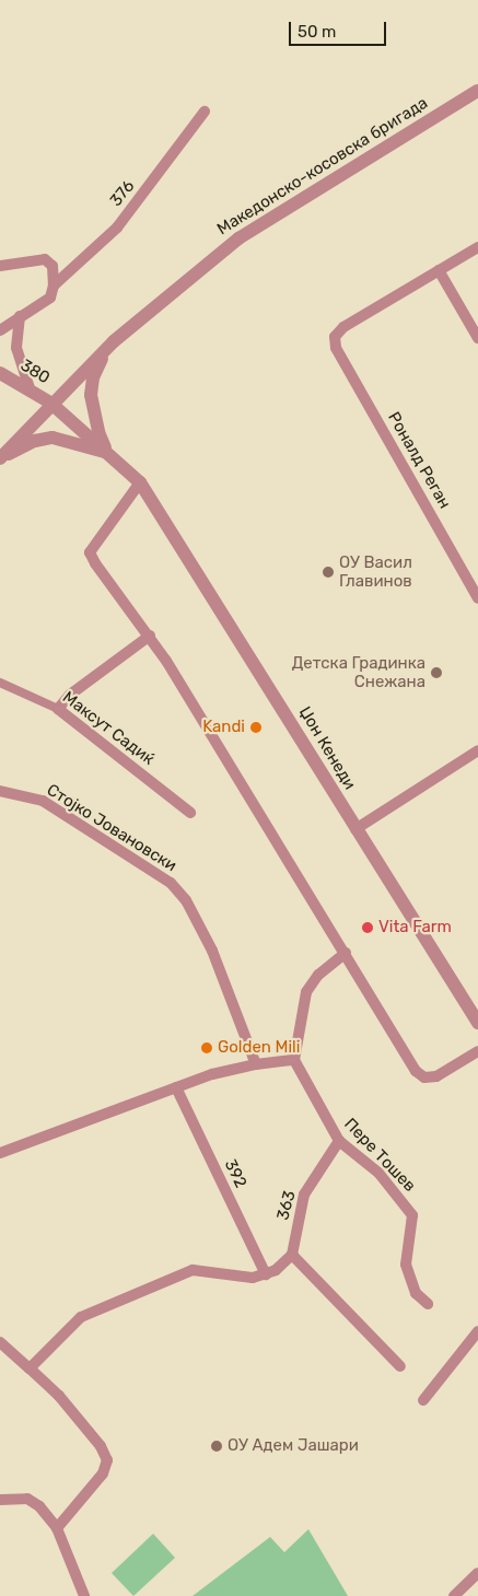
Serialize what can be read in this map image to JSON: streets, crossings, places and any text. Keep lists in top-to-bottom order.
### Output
{
  "streets": {
    "street": [
      "Македонско-косовска бригада",
      "376",
      "380",
      "Роналд Реган",
      "Максут Садиќ",
      "Џон Кенеди",
      "Стојко Јовановски",
      "Пере Тошев",
      "392",
      "363"
    ]
  },
  "crossings": [
    ["Македонско-косовска бригада", "380"],
    ["Македонско-косовска бригада", "Џон Кенеди"],
    ["380", "Џон Кенеди"],
    ["Пере Тошев", "363"]
  ],
  "places": [
    "ОУ Васил Главинов",
    "Детска Градинка Снежана",
    "Kandi",
    "Vita Farm",
    "Golden Mili",
    "ОУ Адем Јашари"
  ],
  "scale_bar": "50 m"
}
